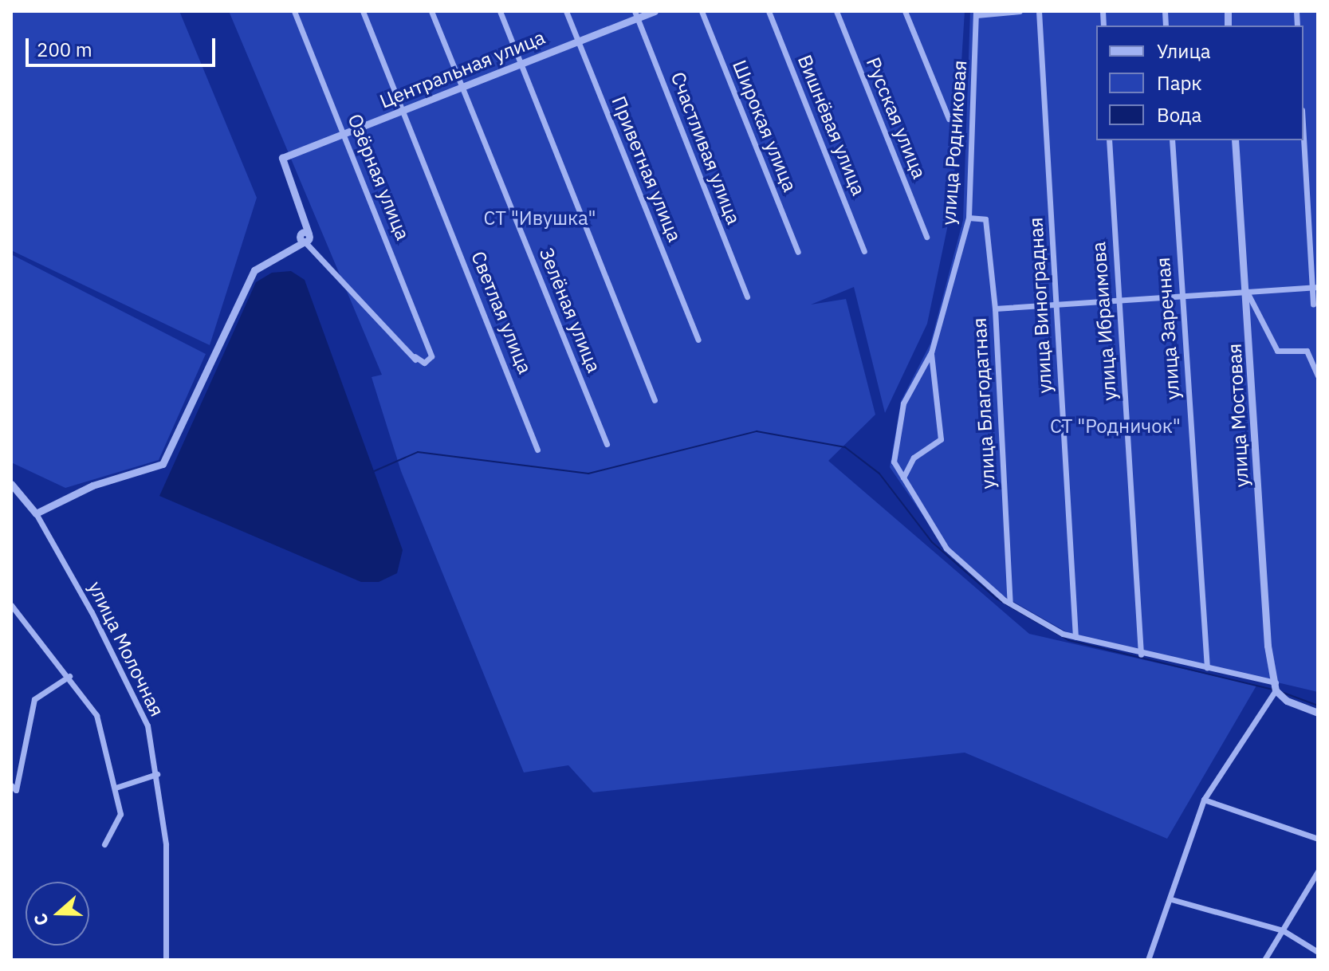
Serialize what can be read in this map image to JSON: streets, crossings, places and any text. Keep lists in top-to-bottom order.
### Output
{
  "streets": {
    "street": [
      "Центральная улица",
      "Русская улица",
      "Вишнёвая улица",
      "Широкая улица",
      "улица Родниковая",
      "Счастливая улица",
      "Приветная улица",
      "Озёрная улица",
      "улица Виноградная",
      "Зелёная улица",
      "Светлая улица",
      "улица Ибраимова",
      "улица Заречная",
      "улица Благодатная",
      "улица Мостовая",
      "улица Молочная"
    ]
  },
  "crossings": [
    ["Центральная улица", "Счастливая улица"],
    ["Центральная улица", "Приветная улица"],
    ["Центральная улица", "Озёрная улица"],
    ["Центральная улица", "Зелёная улица"],
    ["Центральная улица", "Светлая улица"],
    ["улица Родниковая", "улица Виноградная"],
    ["улица Родниковая", "улица Ибраимова"],
    ["улица Родниковая", "улица Заречная"],
    ["улица Родниковая", "улица Благодатная"],
    ["улица Родниковая", "улица Мостовая"]
  ],
  "parks": ["СТ \"Ивушка\"", "СТ \"Родничок\""],
  "legend": ["Улица", "Парк", "Вода"],
  "scale_bar": "200 m",
  "north": "left"
}
